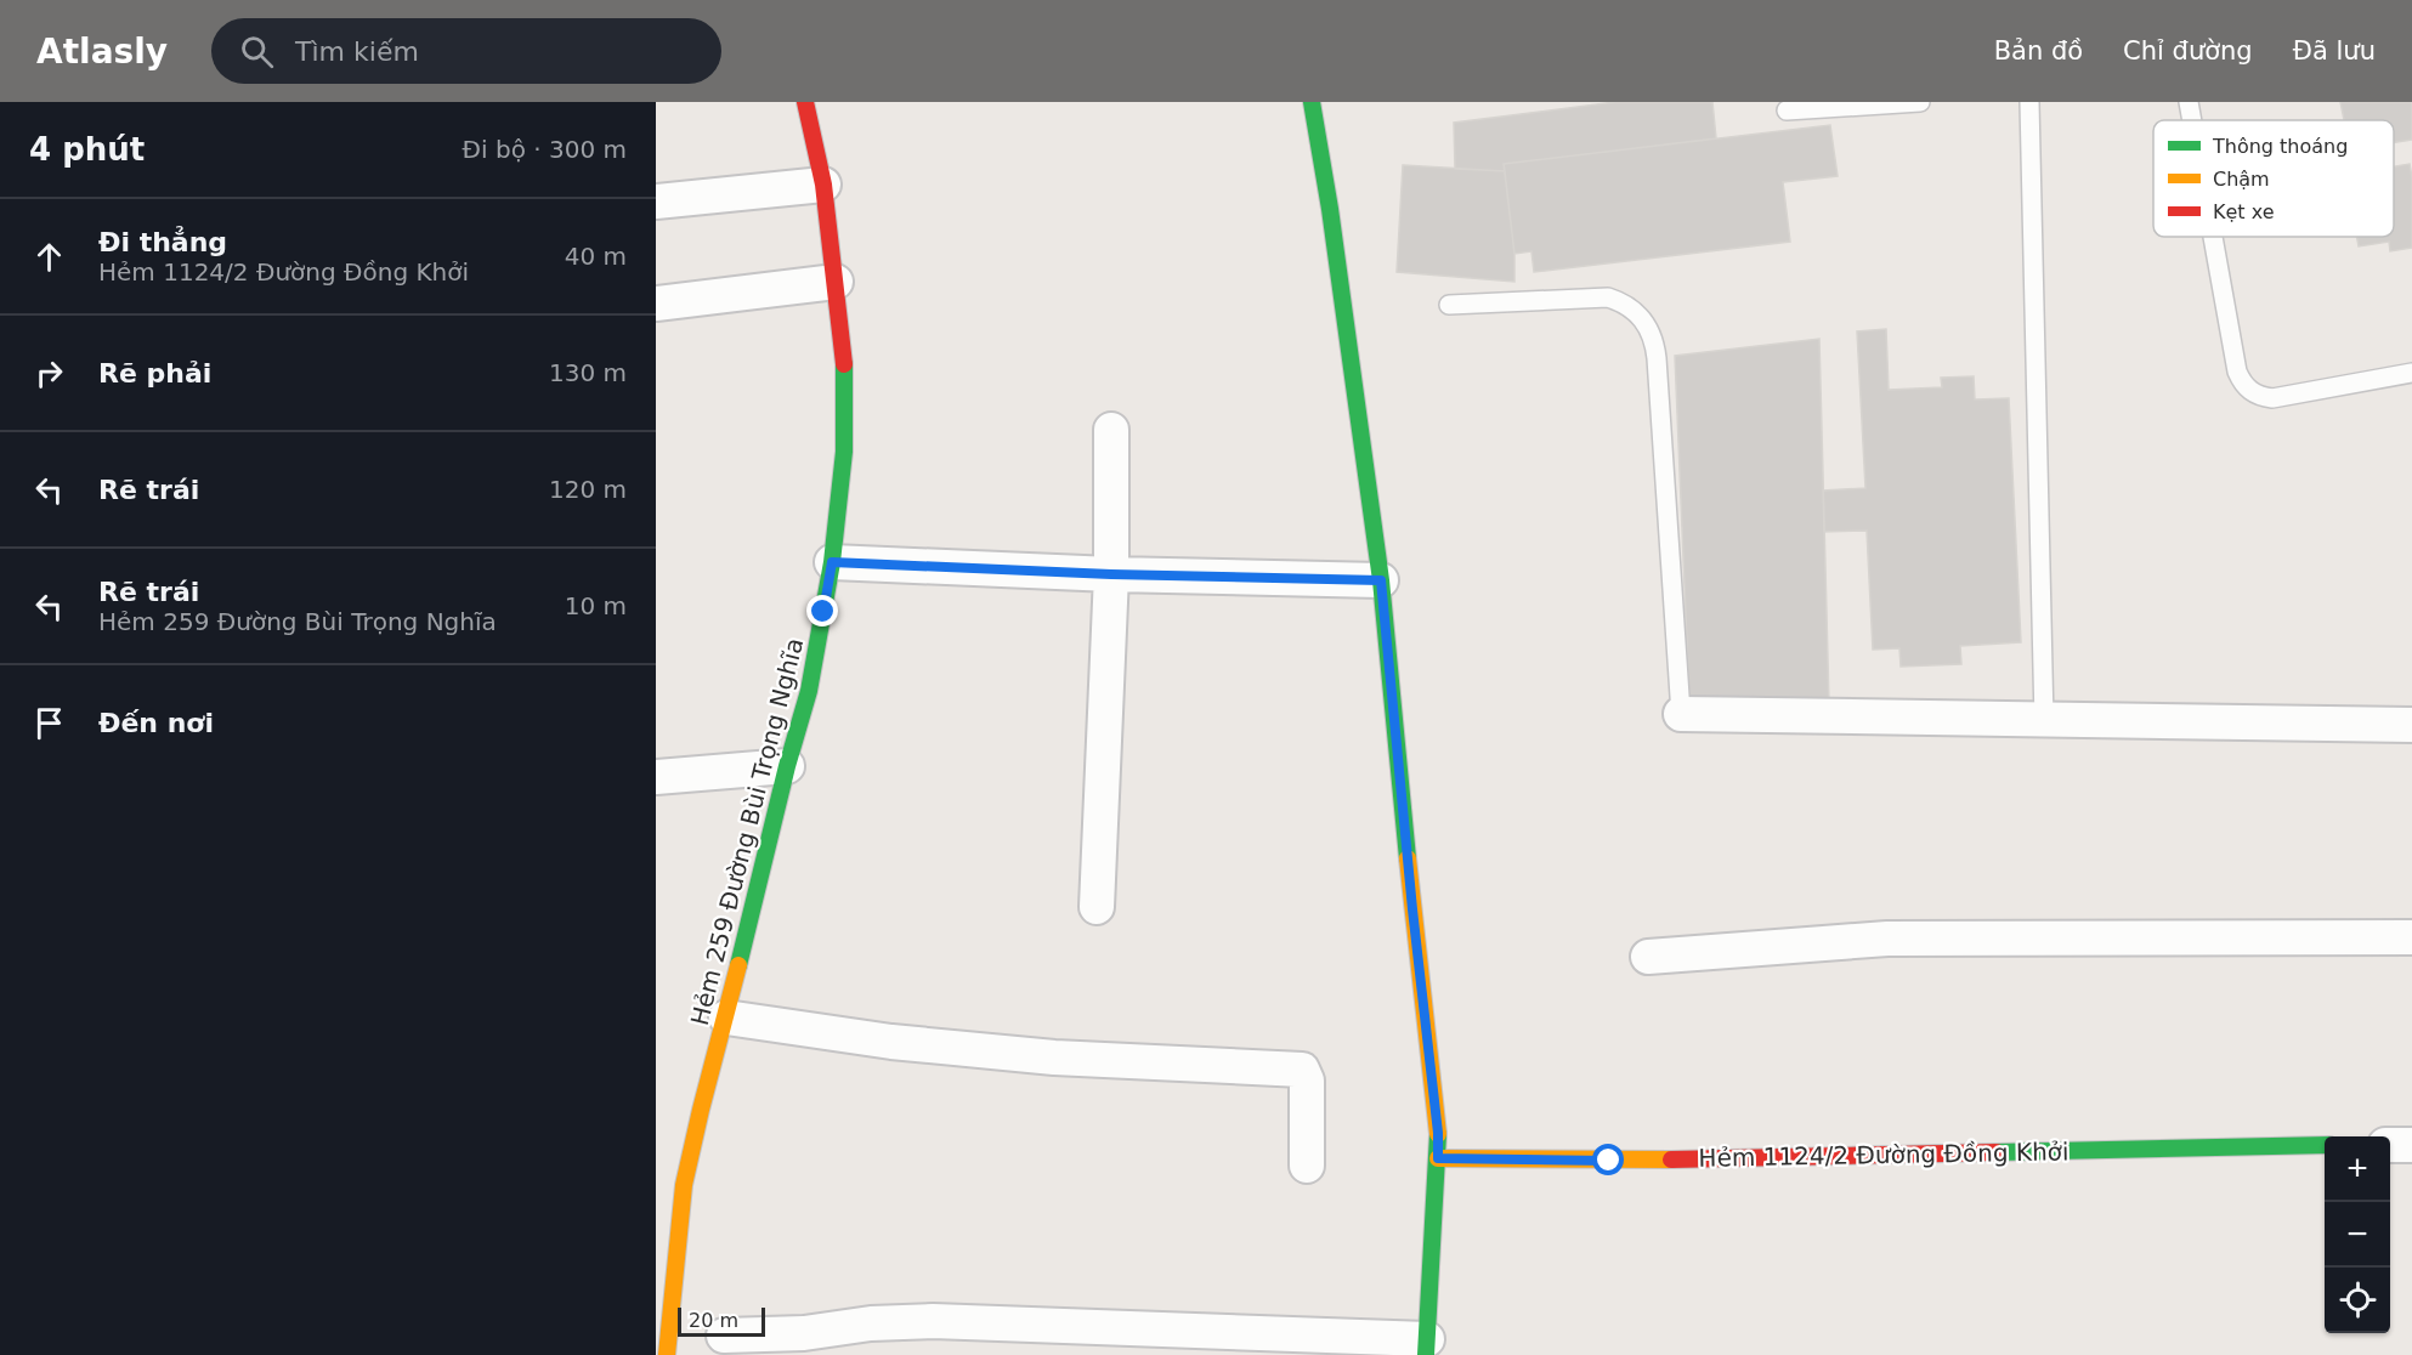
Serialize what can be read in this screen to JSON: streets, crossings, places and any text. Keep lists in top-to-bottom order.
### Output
{
  "streets": {
    "street": ["Hẻm 259 Đường Bùi Trọng Nghĩa", "Hẻm 1124/2 Đường Đồng Khởi"]
  },
  "legend": ["Thông thoáng", "Chậm", "Kẹt xe"],
  "scale_bar": "20 m",
  "page": {
    "header": "Atlasly",
    "search": "Tìm kiếm",
    "nav": ["Bản đồ", "Chỉ đường", "Đã lưu"],
    "heading": ["4 phút", "Đi bộ · 300 m"],
    "list": [
      ["Đi thẳng", "Hẻm 1124/2 Đường Đồng Khởi", "40 m"],
      ["Rẽ phải", "130 m"],
      ["Rẽ trái", "120 m"],
      ["Rẽ trái", "Hẻm 259 Đường Bùi Trọng Nghĩa", "10 m"],
      "Đến nơi"
    ],
    "map_buttons": ["+", "−"],
    "scale": "20 m"
  }
}
